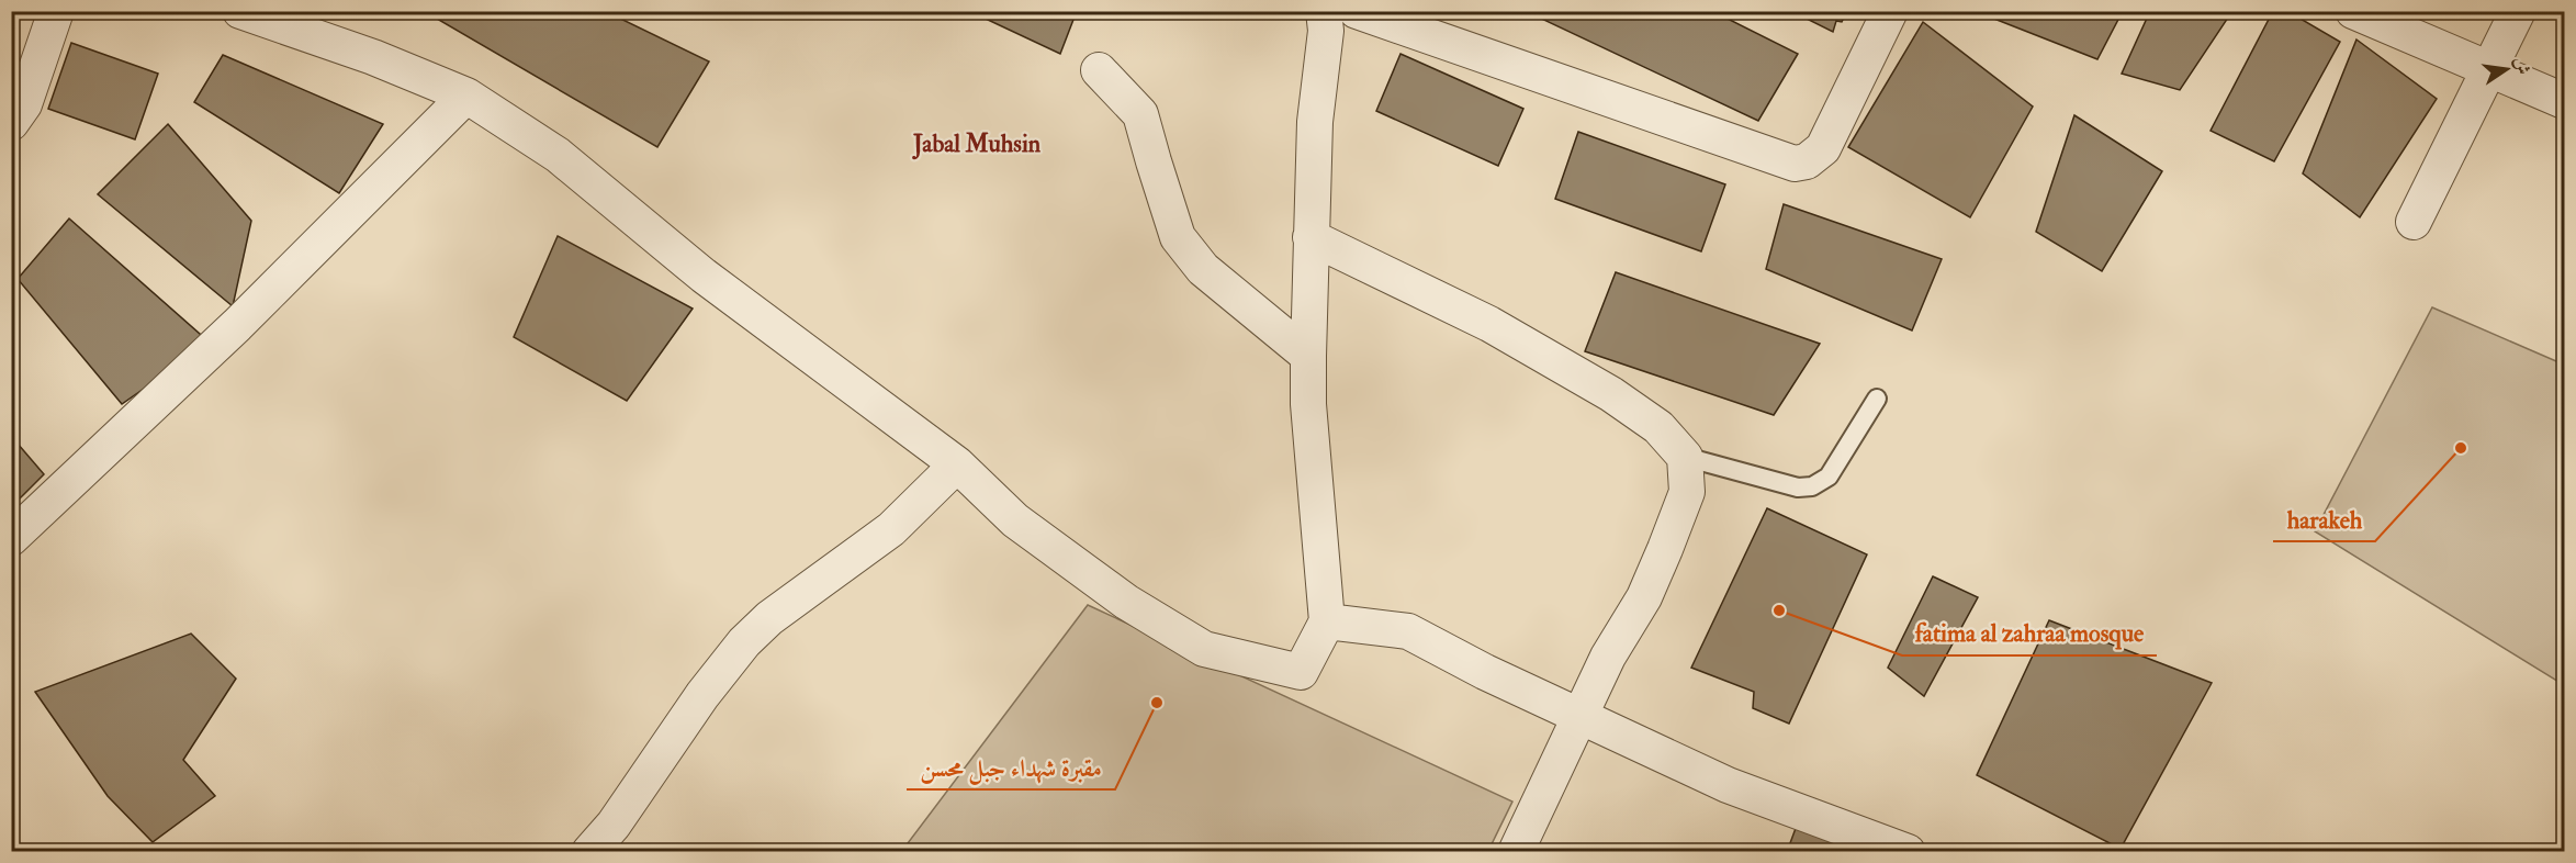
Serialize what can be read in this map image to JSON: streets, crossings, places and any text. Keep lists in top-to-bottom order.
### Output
{
  "districts": ["Jabal Muhsin"],
  "places": ["harakeh", "fatima al zahraa mosque", "مقبرة شهداء جبل محسن"],
  "north": "right"
}
